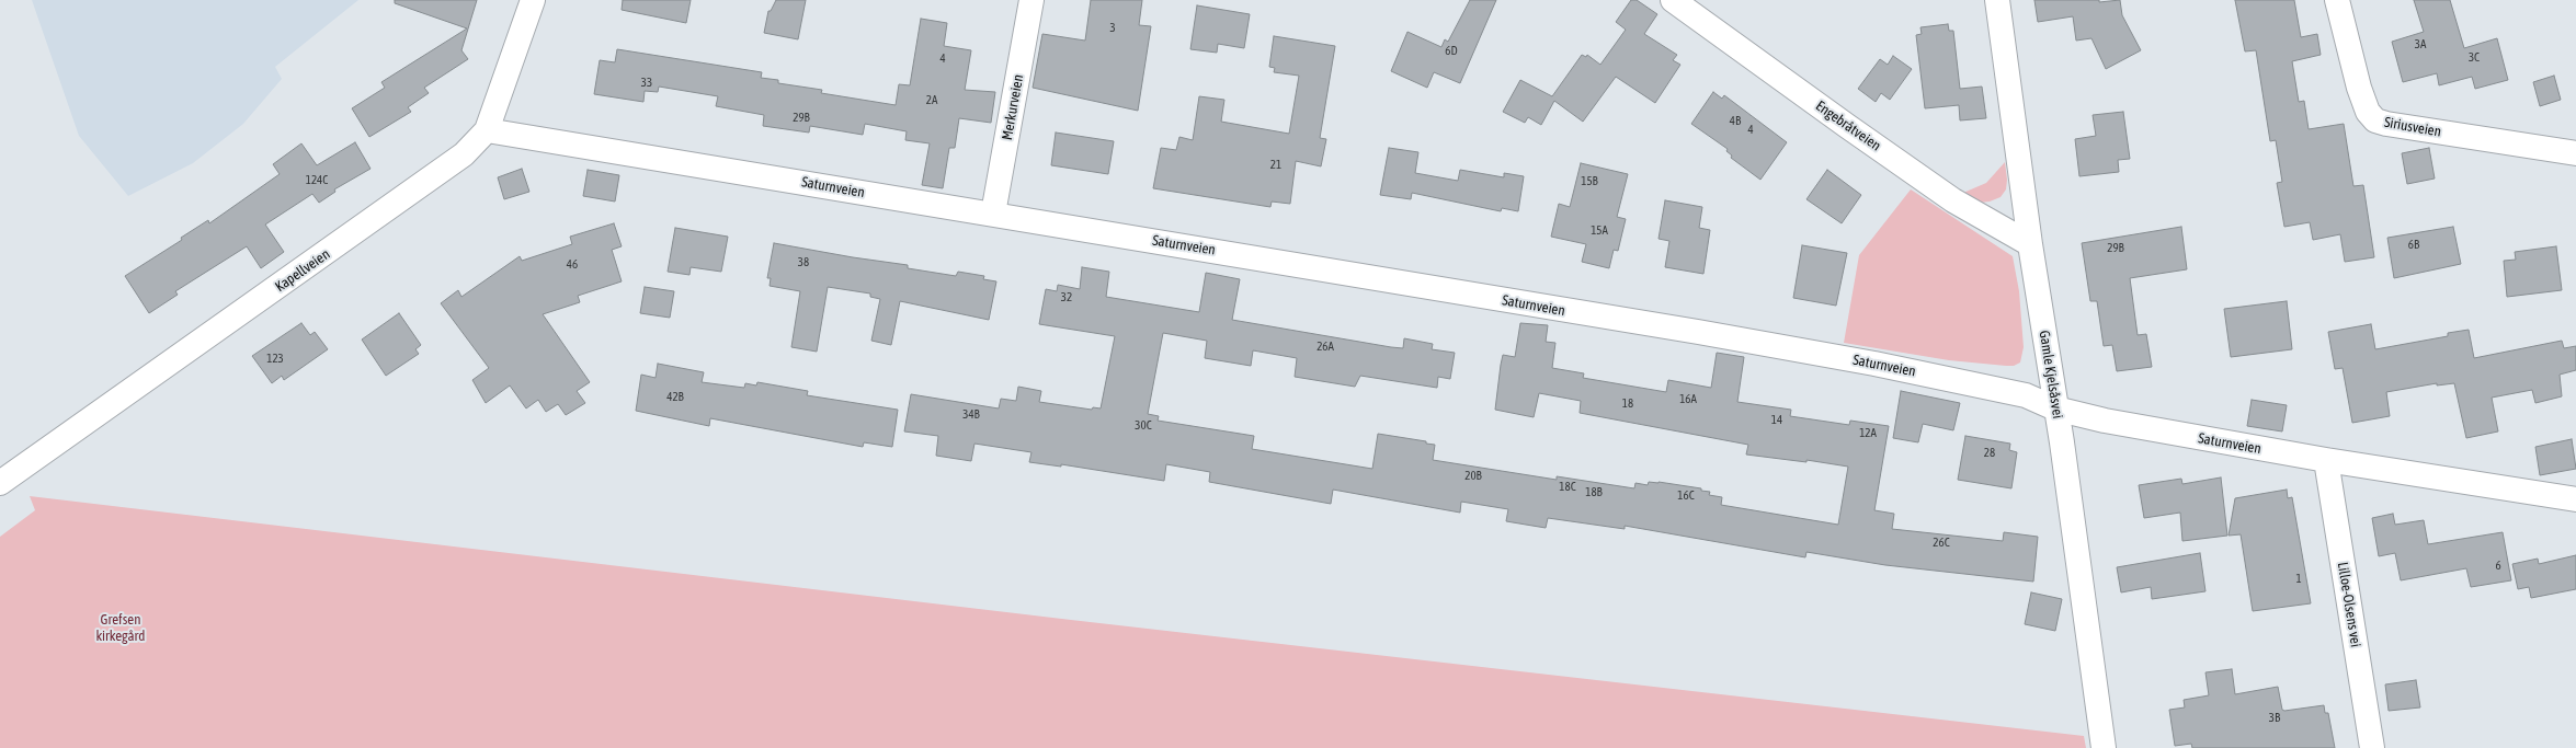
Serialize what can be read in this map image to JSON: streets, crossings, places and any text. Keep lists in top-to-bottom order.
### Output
{
  "streets": {
    "street": [
      "Merkurveien",
      "Engebråtveien",
      "Siriusveien",
      "Saturnveien",
      "Kapellveien",
      "Gamle Kjelsåsvei",
      "Lilloe-Olsens vei"
    ]
  },
  "crossings": [
    ["Merkurveien", "Saturnveien"],
    ["Engebråtveien", "Gamle Kjelsåsvei"],
    ["Saturnveien", "Kapellveien"],
    ["Saturnveien", "Gamle Kjelsåsvei"],
    ["Saturnveien", "Lilloe-Olsens vei"]
  ],
  "parks": ["Grefsen kirkegård"],
  "house_numbers": [
    "3",
    "3A",
    "6D",
    "3C",
    "4",
    "33",
    "2A",
    "29B",
    "4B",
    "4",
    "21",
    "124C",
    "15B",
    "15A",
    "6B",
    "29B",
    "38",
    "46",
    "32",
    "26A",
    "123",
    "42B",
    "16A",
    "18",
    "34B",
    "14",
    "30C",
    "12A",
    "28",
    "20B",
    "18C",
    "18B",
    "16C",
    "26C",
    "6",
    "1",
    "3B"
  ]
}
